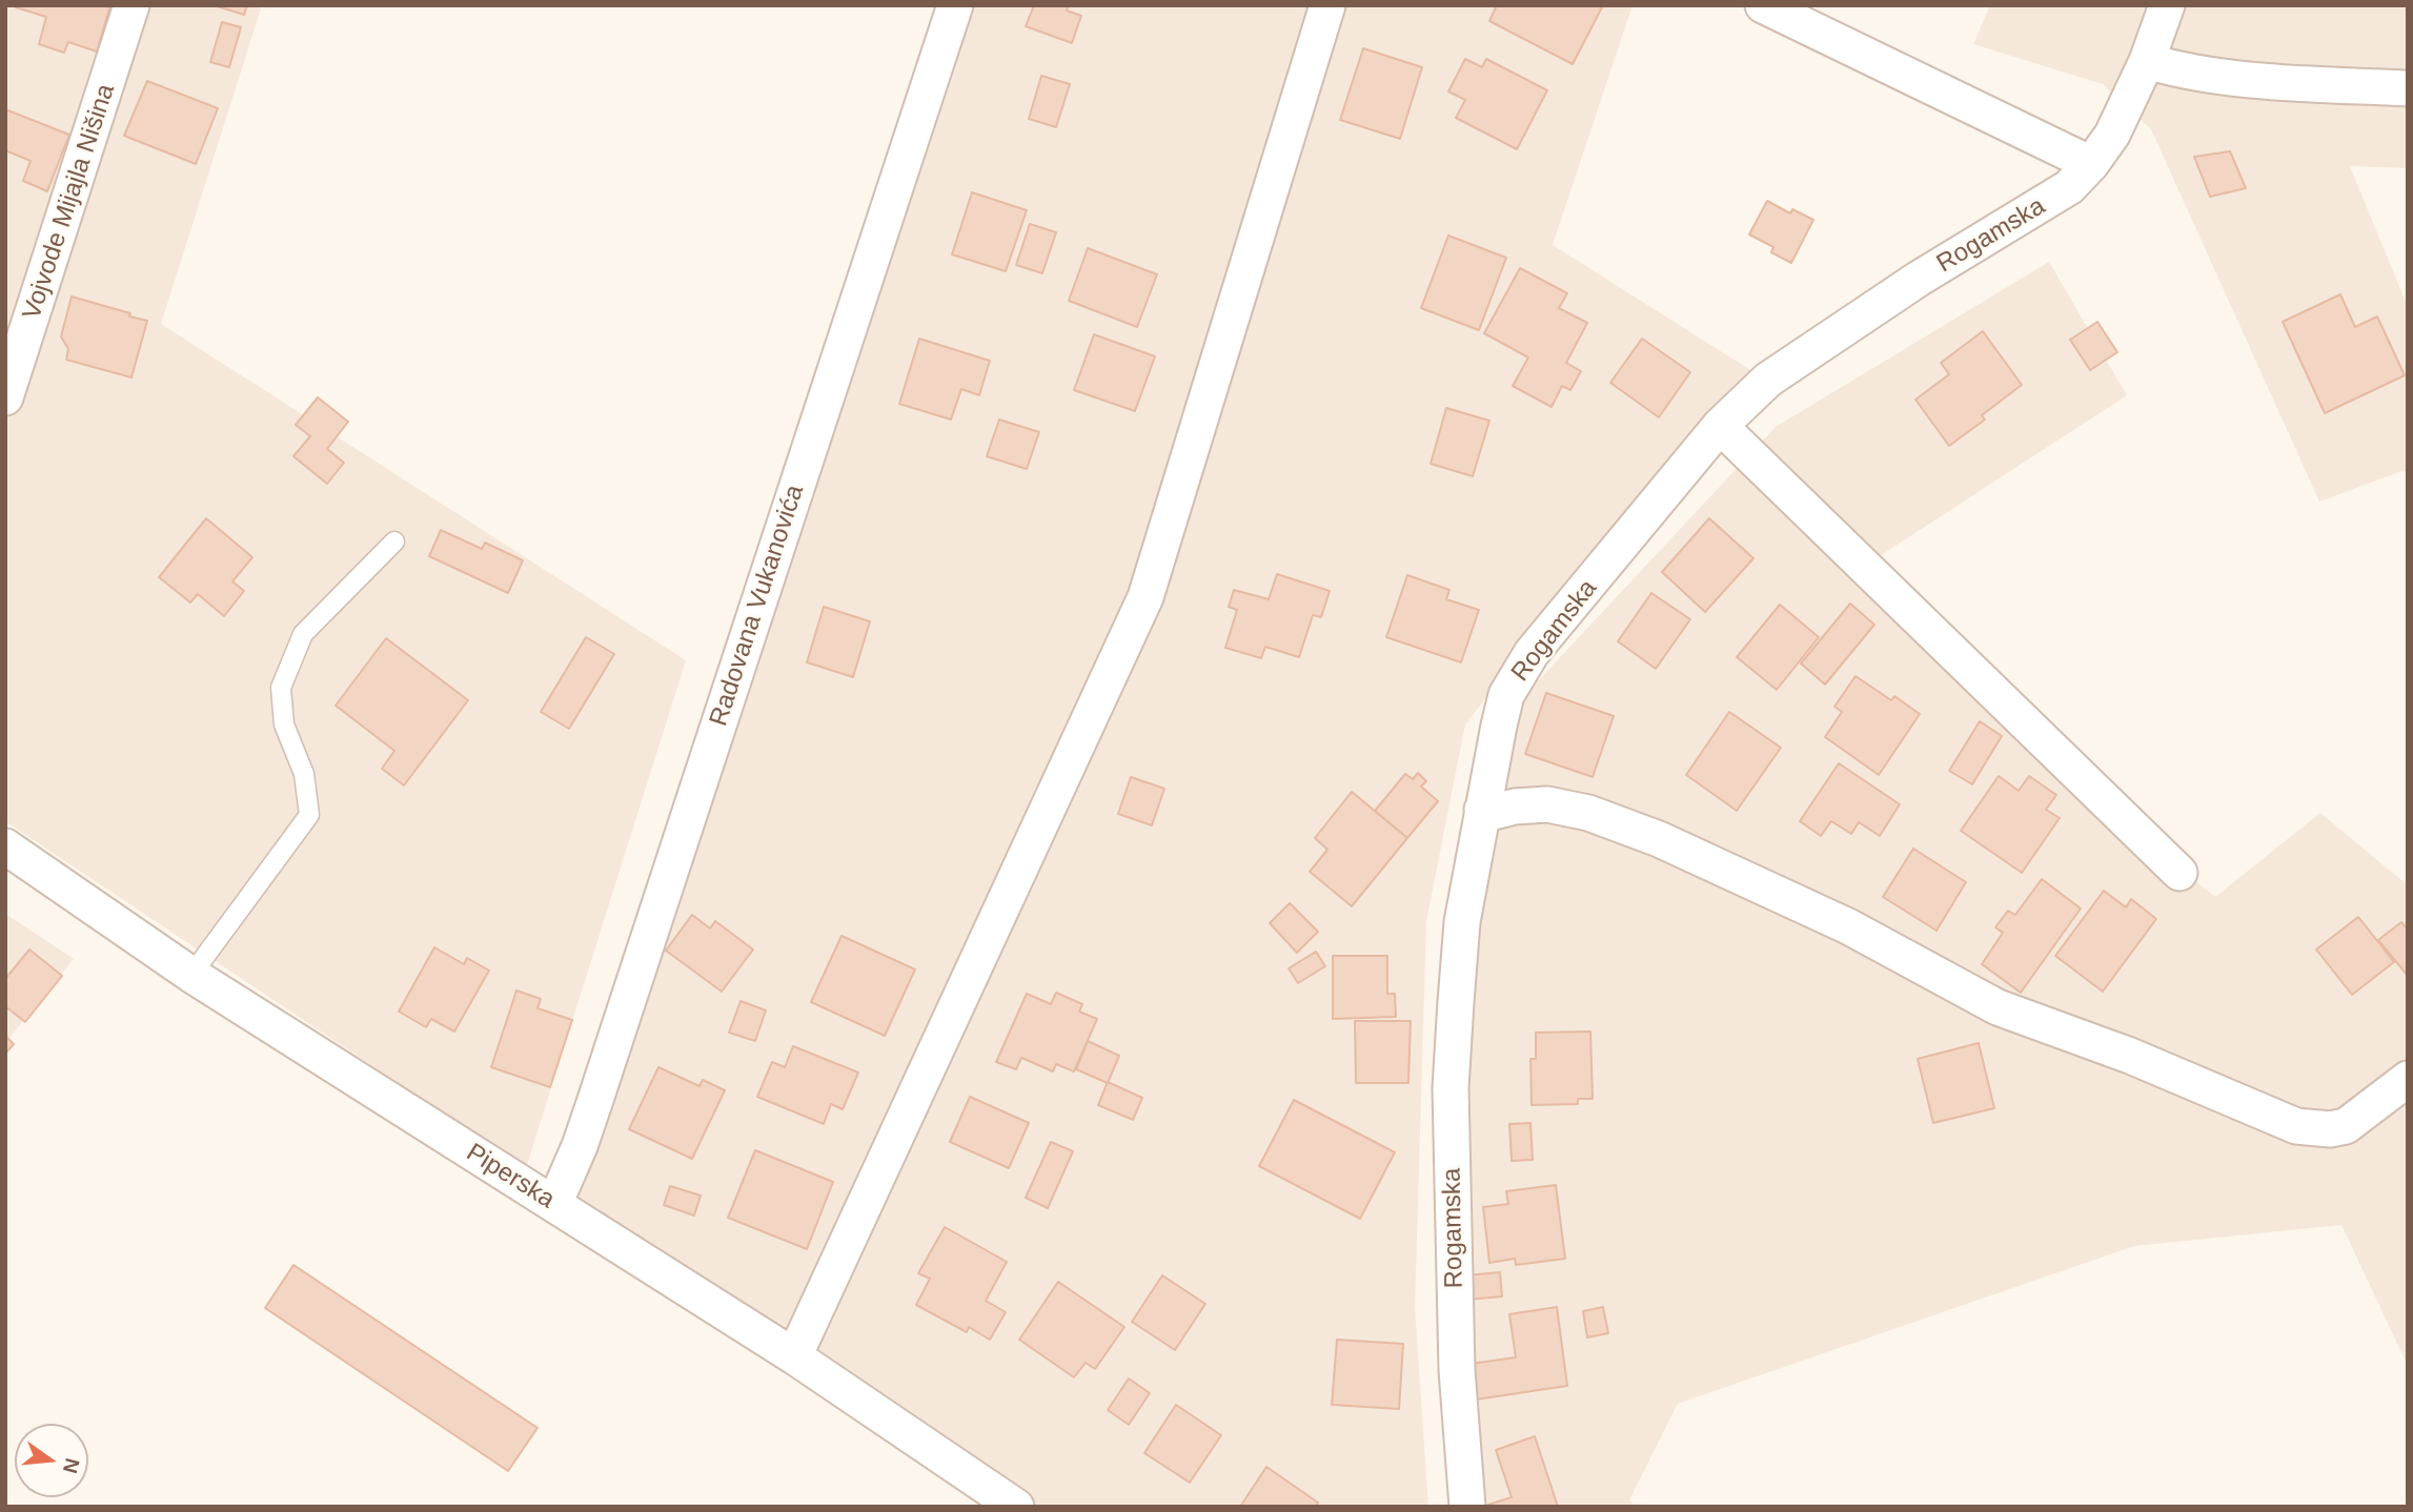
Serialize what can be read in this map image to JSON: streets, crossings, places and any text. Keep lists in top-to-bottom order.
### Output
{
  "streets": {
    "street": [
      "Vojvode Mijajla Nišina",
      "Rogamska",
      "Radovana Vukanovića",
      "Piperska"
    ]
  },
  "crossings": [
    ["Radovana Vukanovića", "Piperska"]
  ],
  "north": "right"
}
